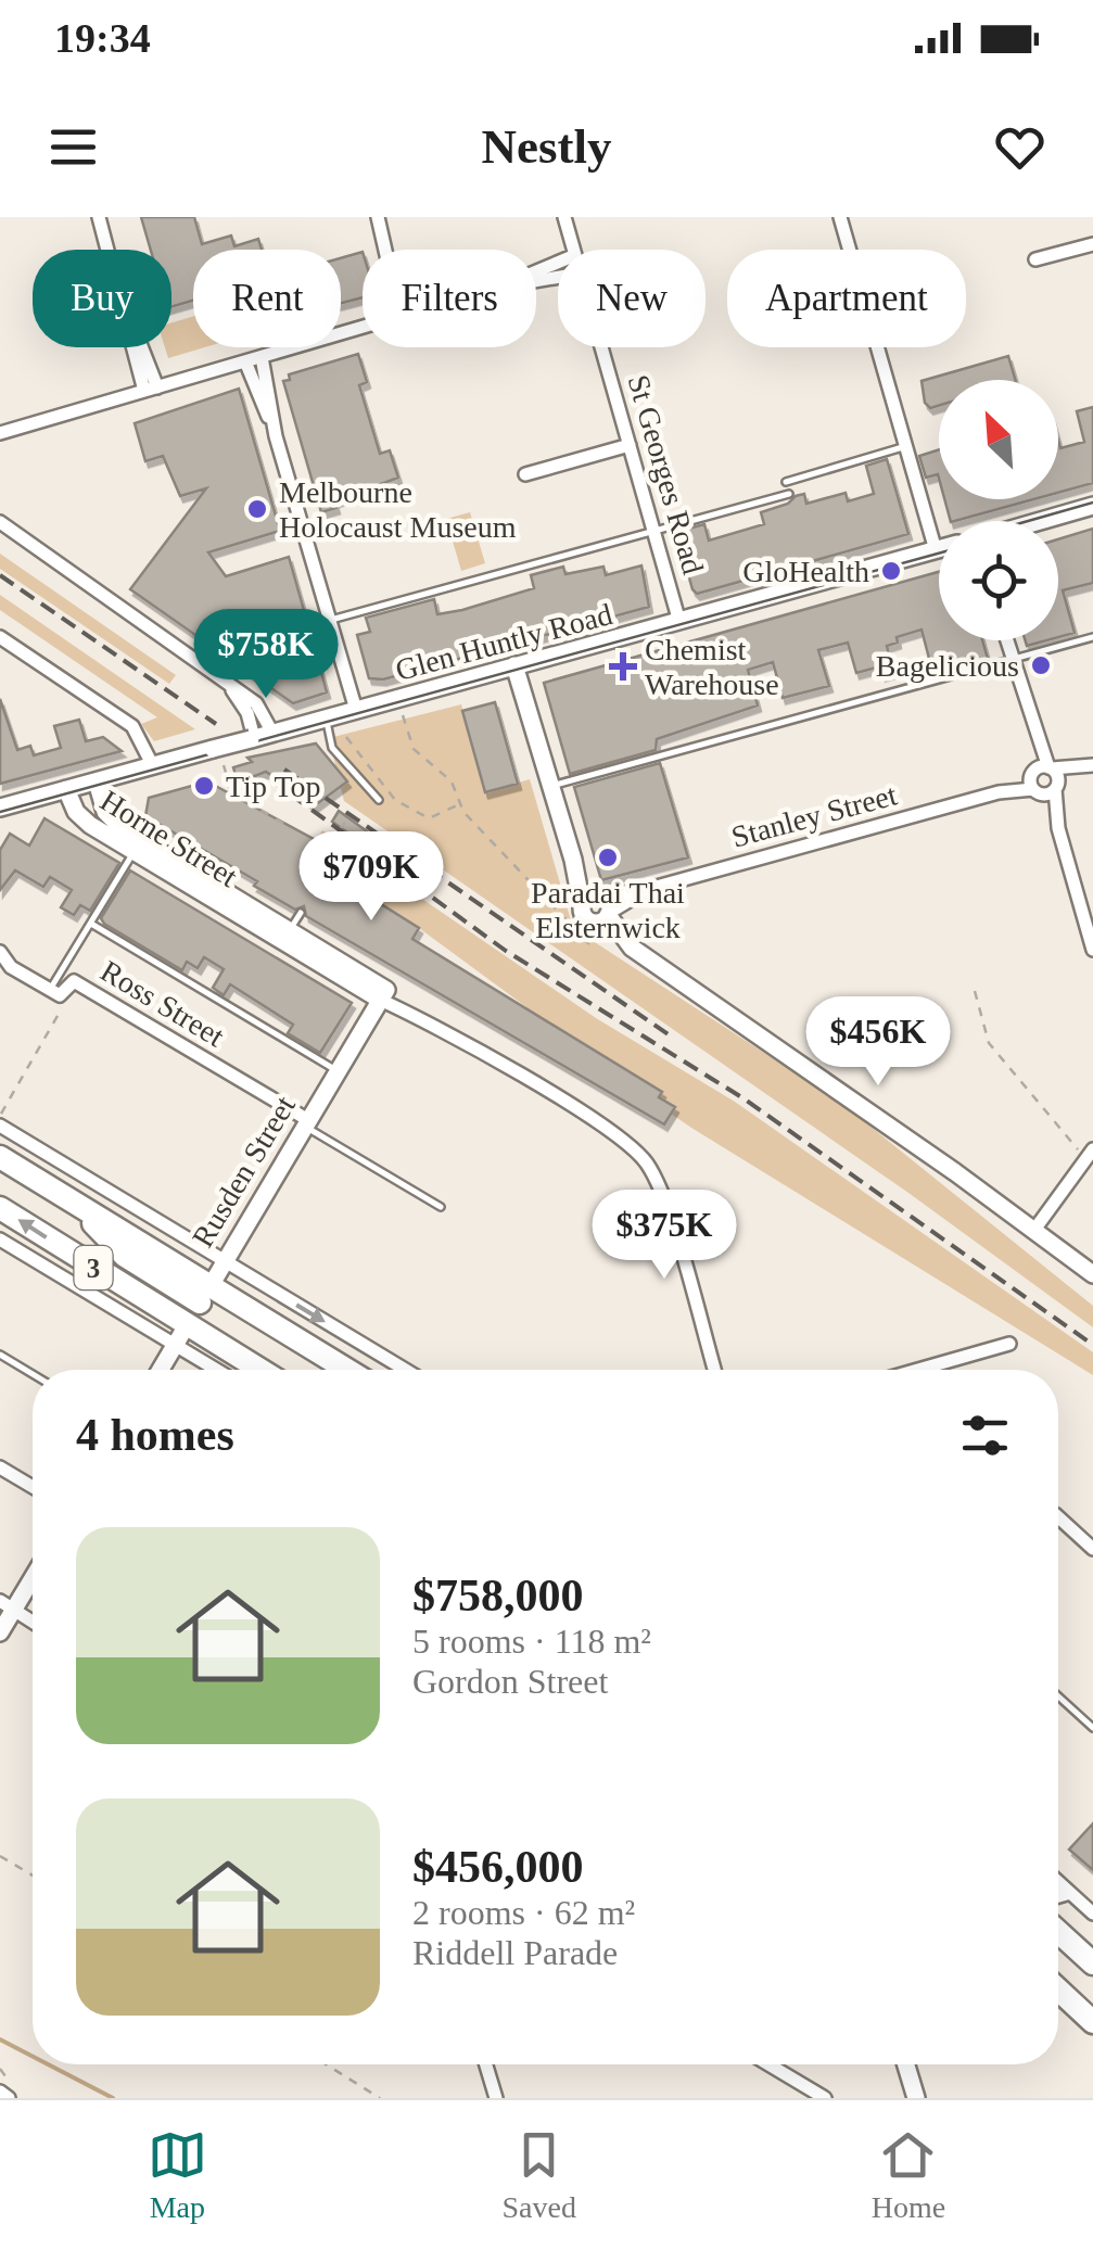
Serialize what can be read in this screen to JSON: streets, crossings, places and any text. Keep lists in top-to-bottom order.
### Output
{
  "streets": {
    "highway": ["Rusden Street", "3"],
    "street": [
      "St Georges Road",
      "Glen Huntly Road",
      "Stanley Street",
      "Horne Street",
      "Ross Street"
    ]
  },
  "crossings": [
    ["St Georges Road", "Glen Huntly Road"],
    ["Glen Huntly Road", "Horne Street"],
    ["Horne Street", "Rusden Street"],
    ["Ross Street", "Rusden Street"],
    ["Rusden Street", "3"]
  ],
  "places": {
    "other": [
      "Melbourne Holocaust Museum",
      "GloHealth",
      "Bagelicious",
      "Tip Top",
      "Paradai Thai Elsternwick"
    ],
    "health": ["Chemist Warehouse"]
  },
  "north": "top left",
  "page": {
    "status": "19:34",
    "header": "Nestly",
    "chip": [
      "Buy",
      "Rent",
      "Filters",
      "New",
      "Apartment"
    ],
    "price": [
      "$758K",
      "$709K",
      "$456K",
      "$375K"
    ],
    "heading": "4 homes",
    "list": [
      {
        "name": "$758,000",
        "note": "5 rooms · 118 m² · Gordon Street"
      },
      {
        "name": "$456,000",
        "note": "2 rooms · 62 m² · Riddell Parade"
      }
    ],
    "tabs": ["Map", "Saved", "Home"]
  }
}
